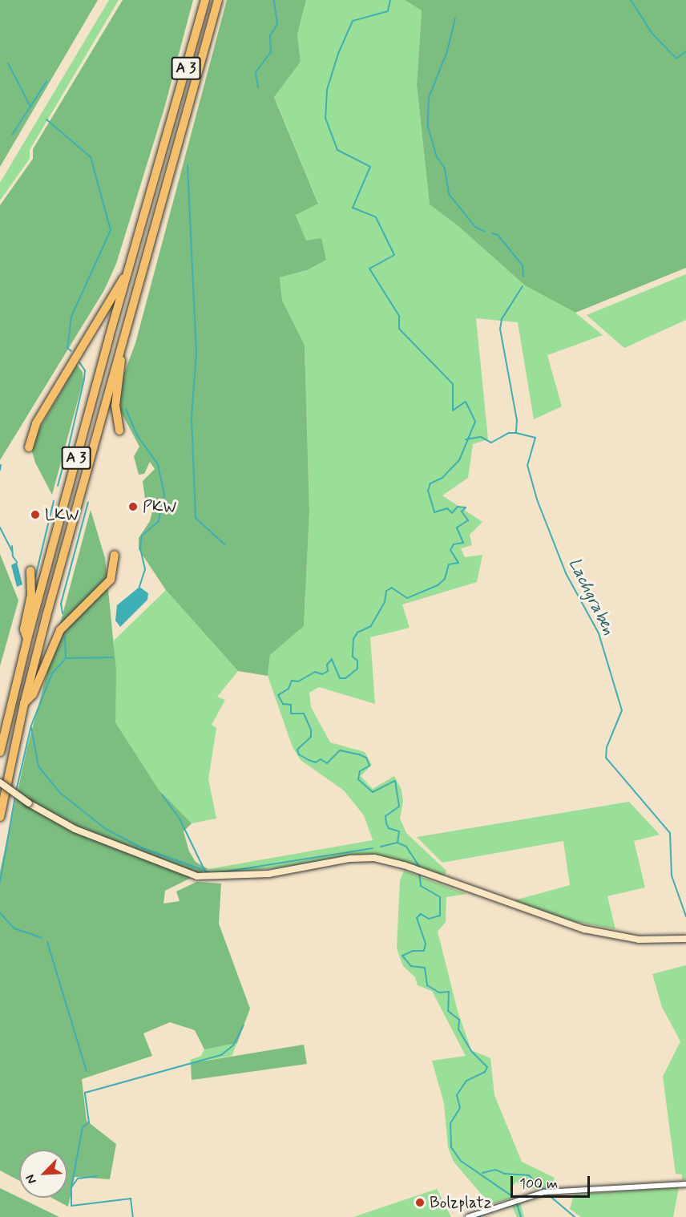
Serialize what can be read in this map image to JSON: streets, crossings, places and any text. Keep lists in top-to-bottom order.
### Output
{
  "streets": {
    "highway": ["A 3"]
  },
  "water": ["Lachgraben"],
  "places": ["PKW", "LKW", "Bolzplatz"],
  "scale_bar": "100 m",
  "north": "bottom left"
}
